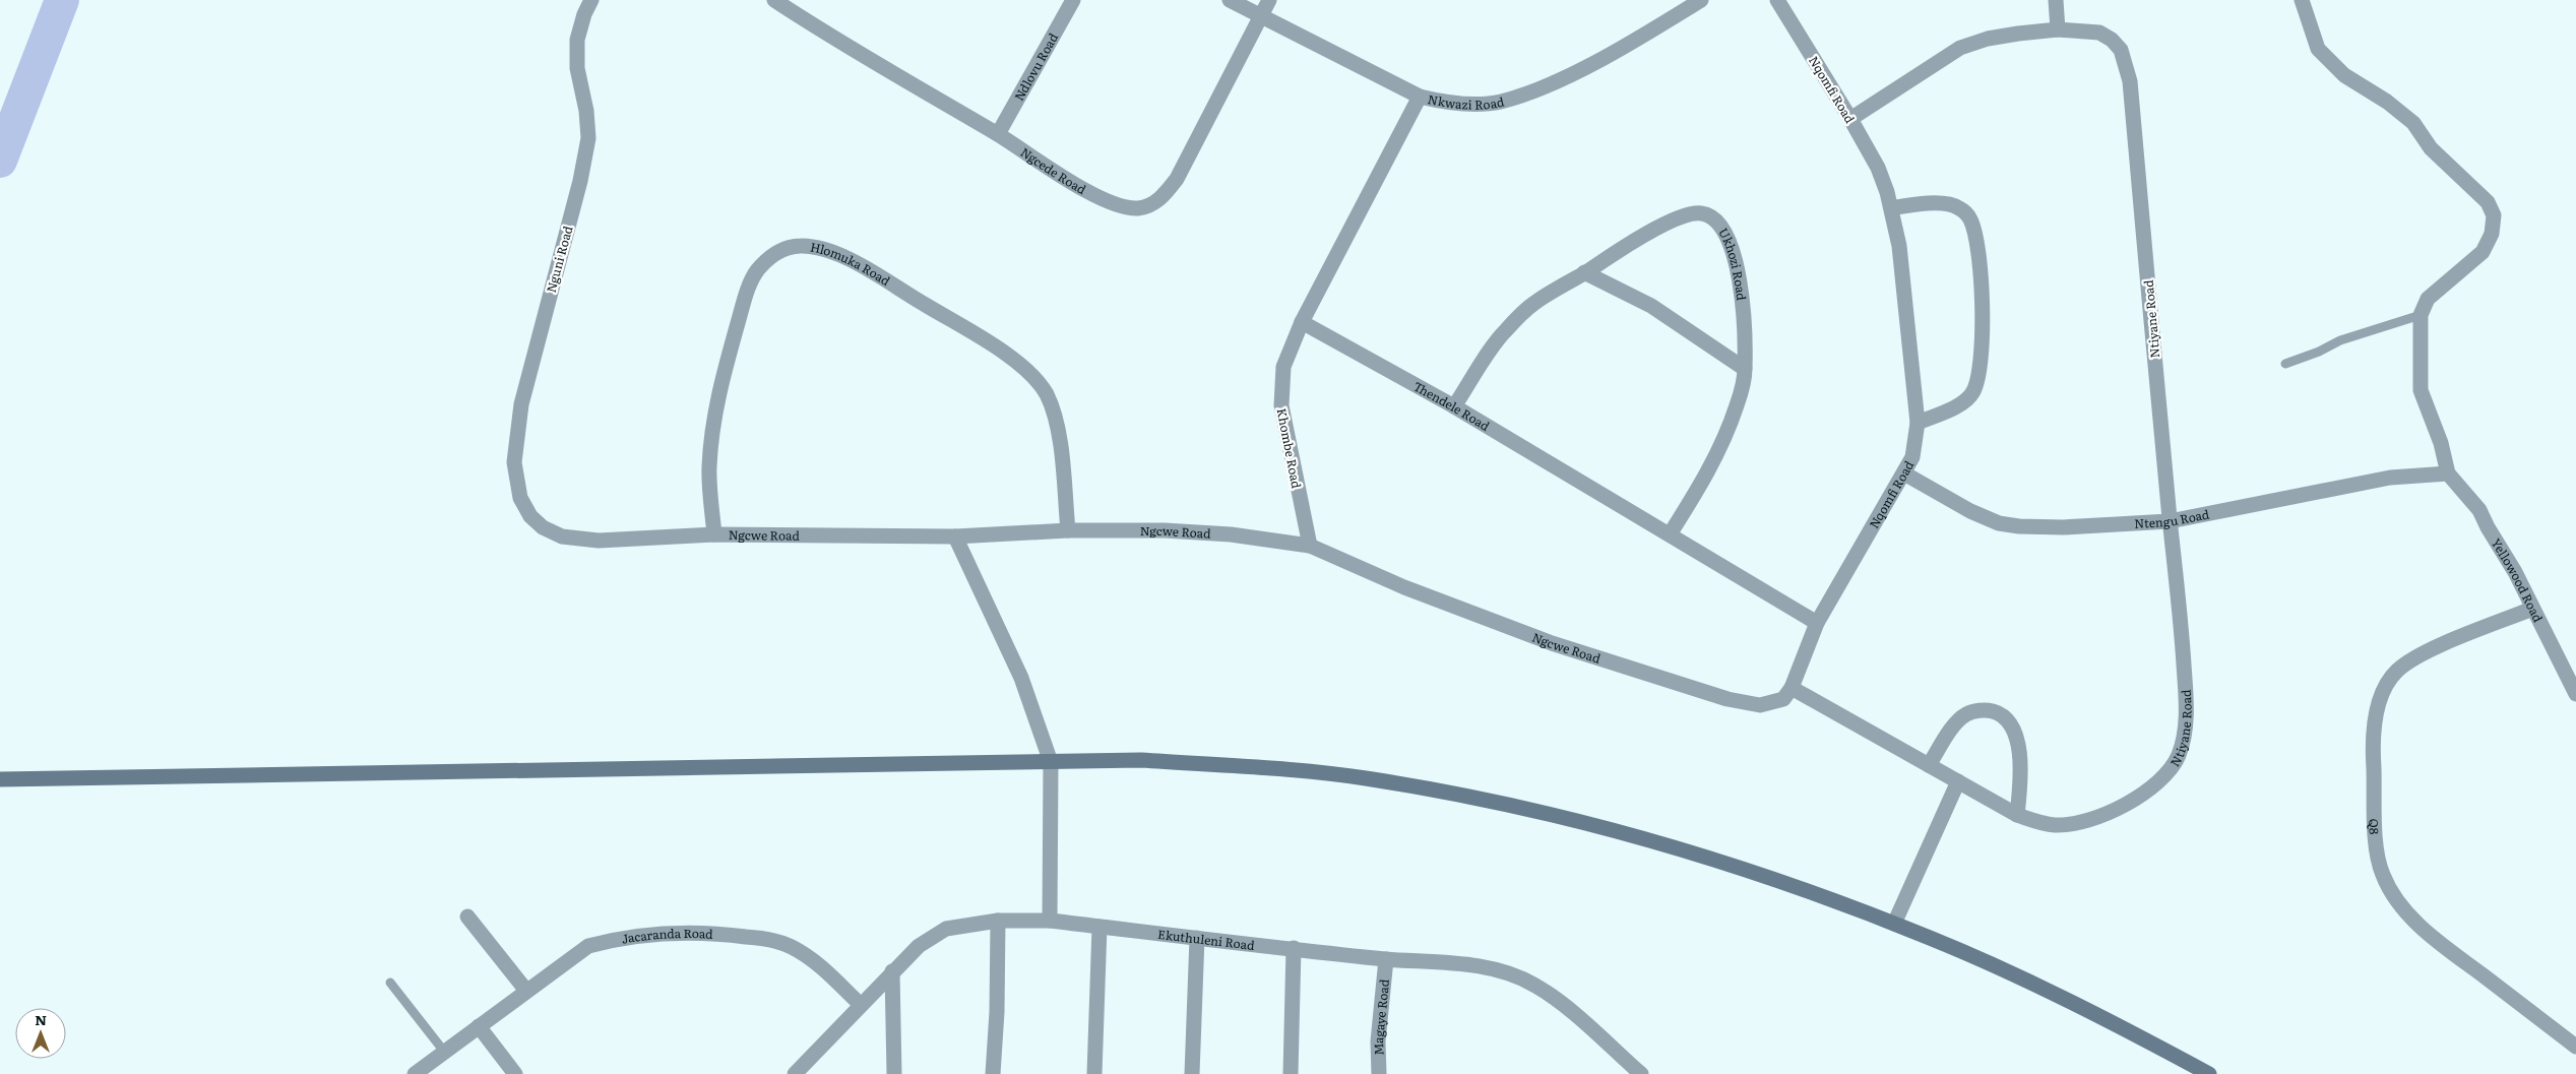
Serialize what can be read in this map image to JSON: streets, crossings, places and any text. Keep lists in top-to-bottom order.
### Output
{
  "streets": {
    "street": [
      "Ndlovu Road",
      "Nqomfi Road",
      "Nkwazi Road",
      "Ngcede Road",
      "Nguni Road",
      "Hlomuka Road",
      "Ukhozi Road",
      "Ntiyane Road",
      "Thendele Road",
      "Khombe Road",
      "Ntengu Road",
      "Ngcwe Road",
      "Yellowood Road",
      "Q8",
      "Jacaranda Road",
      "Ekuthuleni Road",
      "Magaye Road"
    ]
  },
  "crossings": [
    ["Ndlovu Road", "Ngcede Road"],
    ["Nqomfi Road", "Ntiyane Road"],
    ["Nqomfi Road", "Thendele Road"],
    ["Nqomfi Road", "Ntengu Road"],
    ["Nqomfi Road", "Ngcwe Road"],
    ["Nkwazi Road", "Ngcede Road"],
    ["Nguni Road", "Ngcwe Road"],
    ["Hlomuka Road", "Ngcwe Road"],
    ["Ukhozi Road", "Thendele Road"],
    ["Ntiyane Road", "Ntengu Road"],
    ["Thendele Road", "Khombe Road"],
    ["Khombe Road", "Ngcwe Road"],
    ["Ntengu Road", "Yellowood Road"],
    ["Yellowood Road", "Q8"],
    ["Jacaranda Road", "Ekuthuleni Road"],
    ["Ekuthuleni Road", "Magaye Road"]
  ],
  "north": "top"
}
